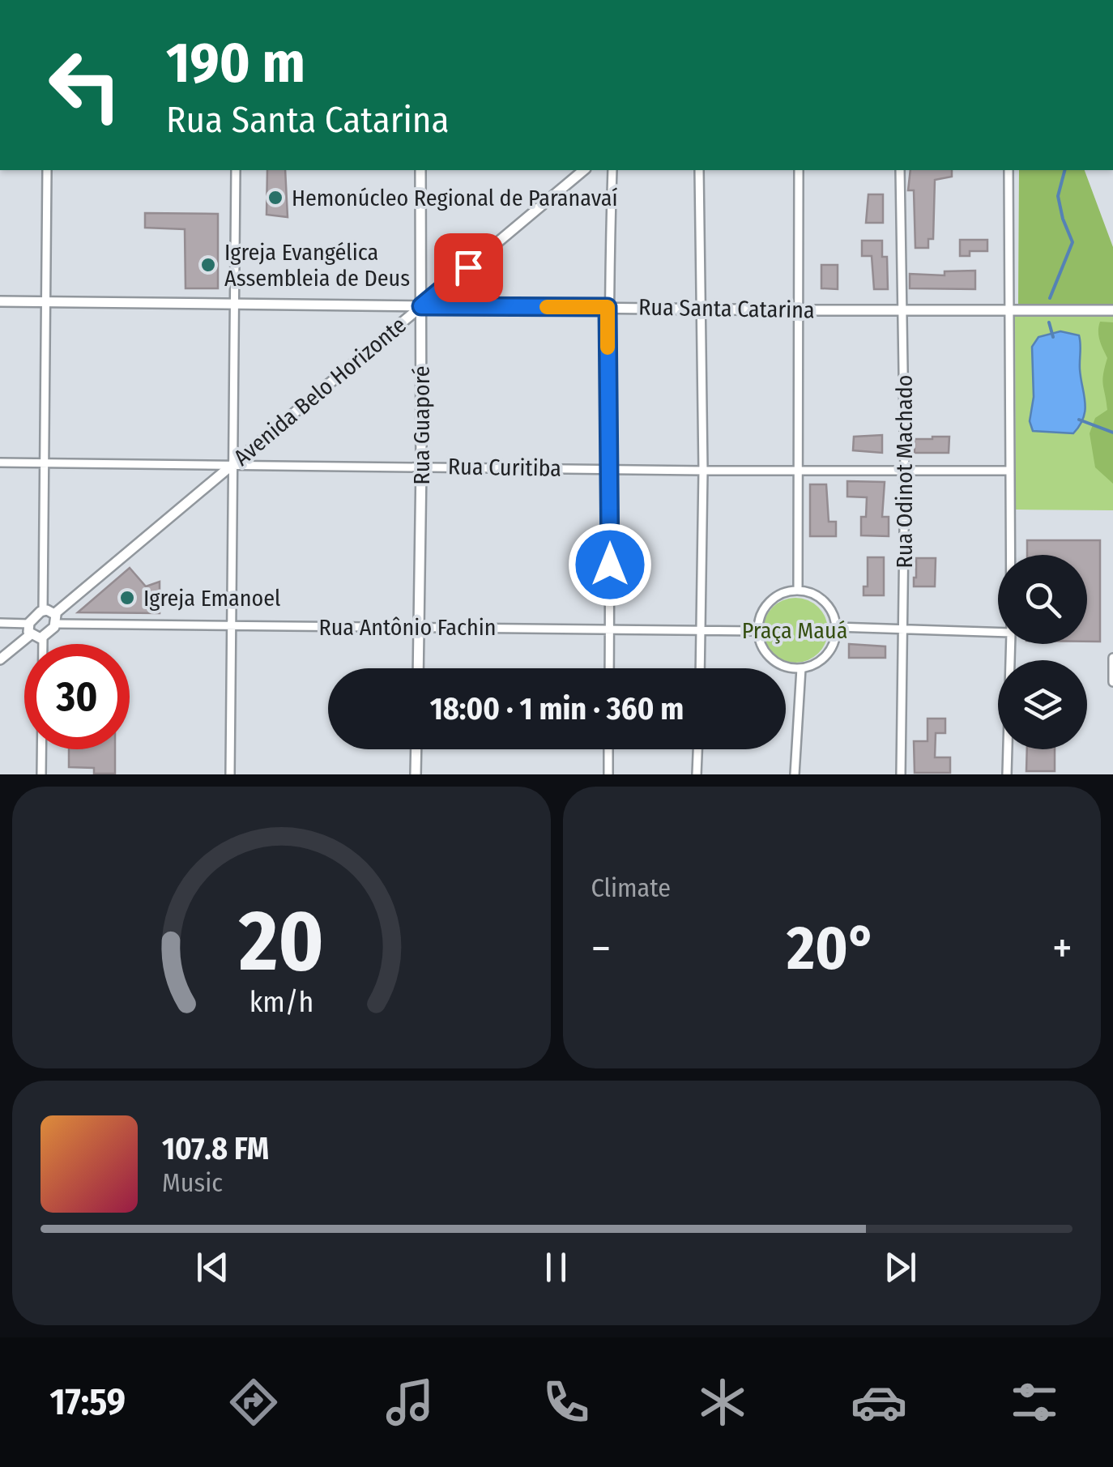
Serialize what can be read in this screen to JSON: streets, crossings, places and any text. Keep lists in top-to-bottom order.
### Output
{
  "streets": {
    "street": [
      "Rua Santa Catarina",
      "Avenida Belo Horizonte",
      "Rua Guaporé",
      "Rua Curitiba",
      "Rua Odinot Machado",
      "Rua Antônio Fachin"
    ]
  },
  "crossings": [
    ["Rua Santa Catarina", "Avenida Belo Horizonte"],
    ["Rua Santa Catarina", "Rua Guaporé"],
    ["Rua Santa Catarina", "Rua Odinot Machado"],
    ["Avenida Belo Horizonte", "Rua Guaporé"],
    ["Avenida Belo Horizonte", "Rua Curitiba"],
    ["Avenida Belo Horizonte", "Rua Antônio Fachin"],
    ["Rua Guaporé", "Rua Curitiba"],
    ["Rua Guaporé", "Rua Antônio Fachin"],
    ["Rua Curitiba", "Rua Odinot Machado"]
  ],
  "parks": ["Praça Mauá"],
  "places": ["Hemonúcleo Regional de Paranavaí", "Igreja Evangélica Assembleia de Deus", "Igreja Emanoel"],
  "page": {
    "turn": ["190 m", "Rua Santa Catarina"],
    "limit": "30",
    "trip": "18:00 · 1 min · 360 m",
    "tile": "Climate",
    "heat": ["−", "20°", "+"],
    "song": ["107.8 FM", "Music"],
    "tabs": "17:59",
    "gauge": ["20", "km/h"]
  }
}
